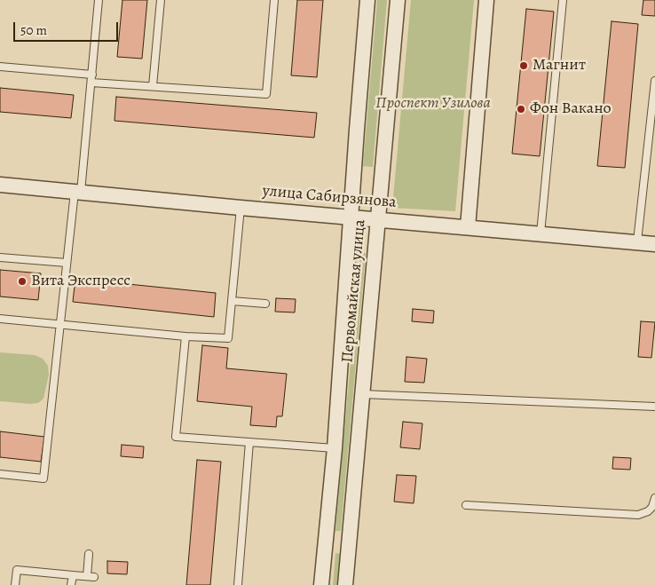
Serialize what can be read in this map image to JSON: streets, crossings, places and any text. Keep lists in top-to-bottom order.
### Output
{
  "streets": {
    "street": ["улица Сабирзянова", "Первомайская улица"]
  },
  "crossings": [
    ["улица Сабирзянова", "Первомайская улица"]
  ],
  "parks": ["Проспект Узилова"],
  "places": ["Магнит", "Фон Вакано", "Вита Экспресс"],
  "scale_bar": "50 m"
}
